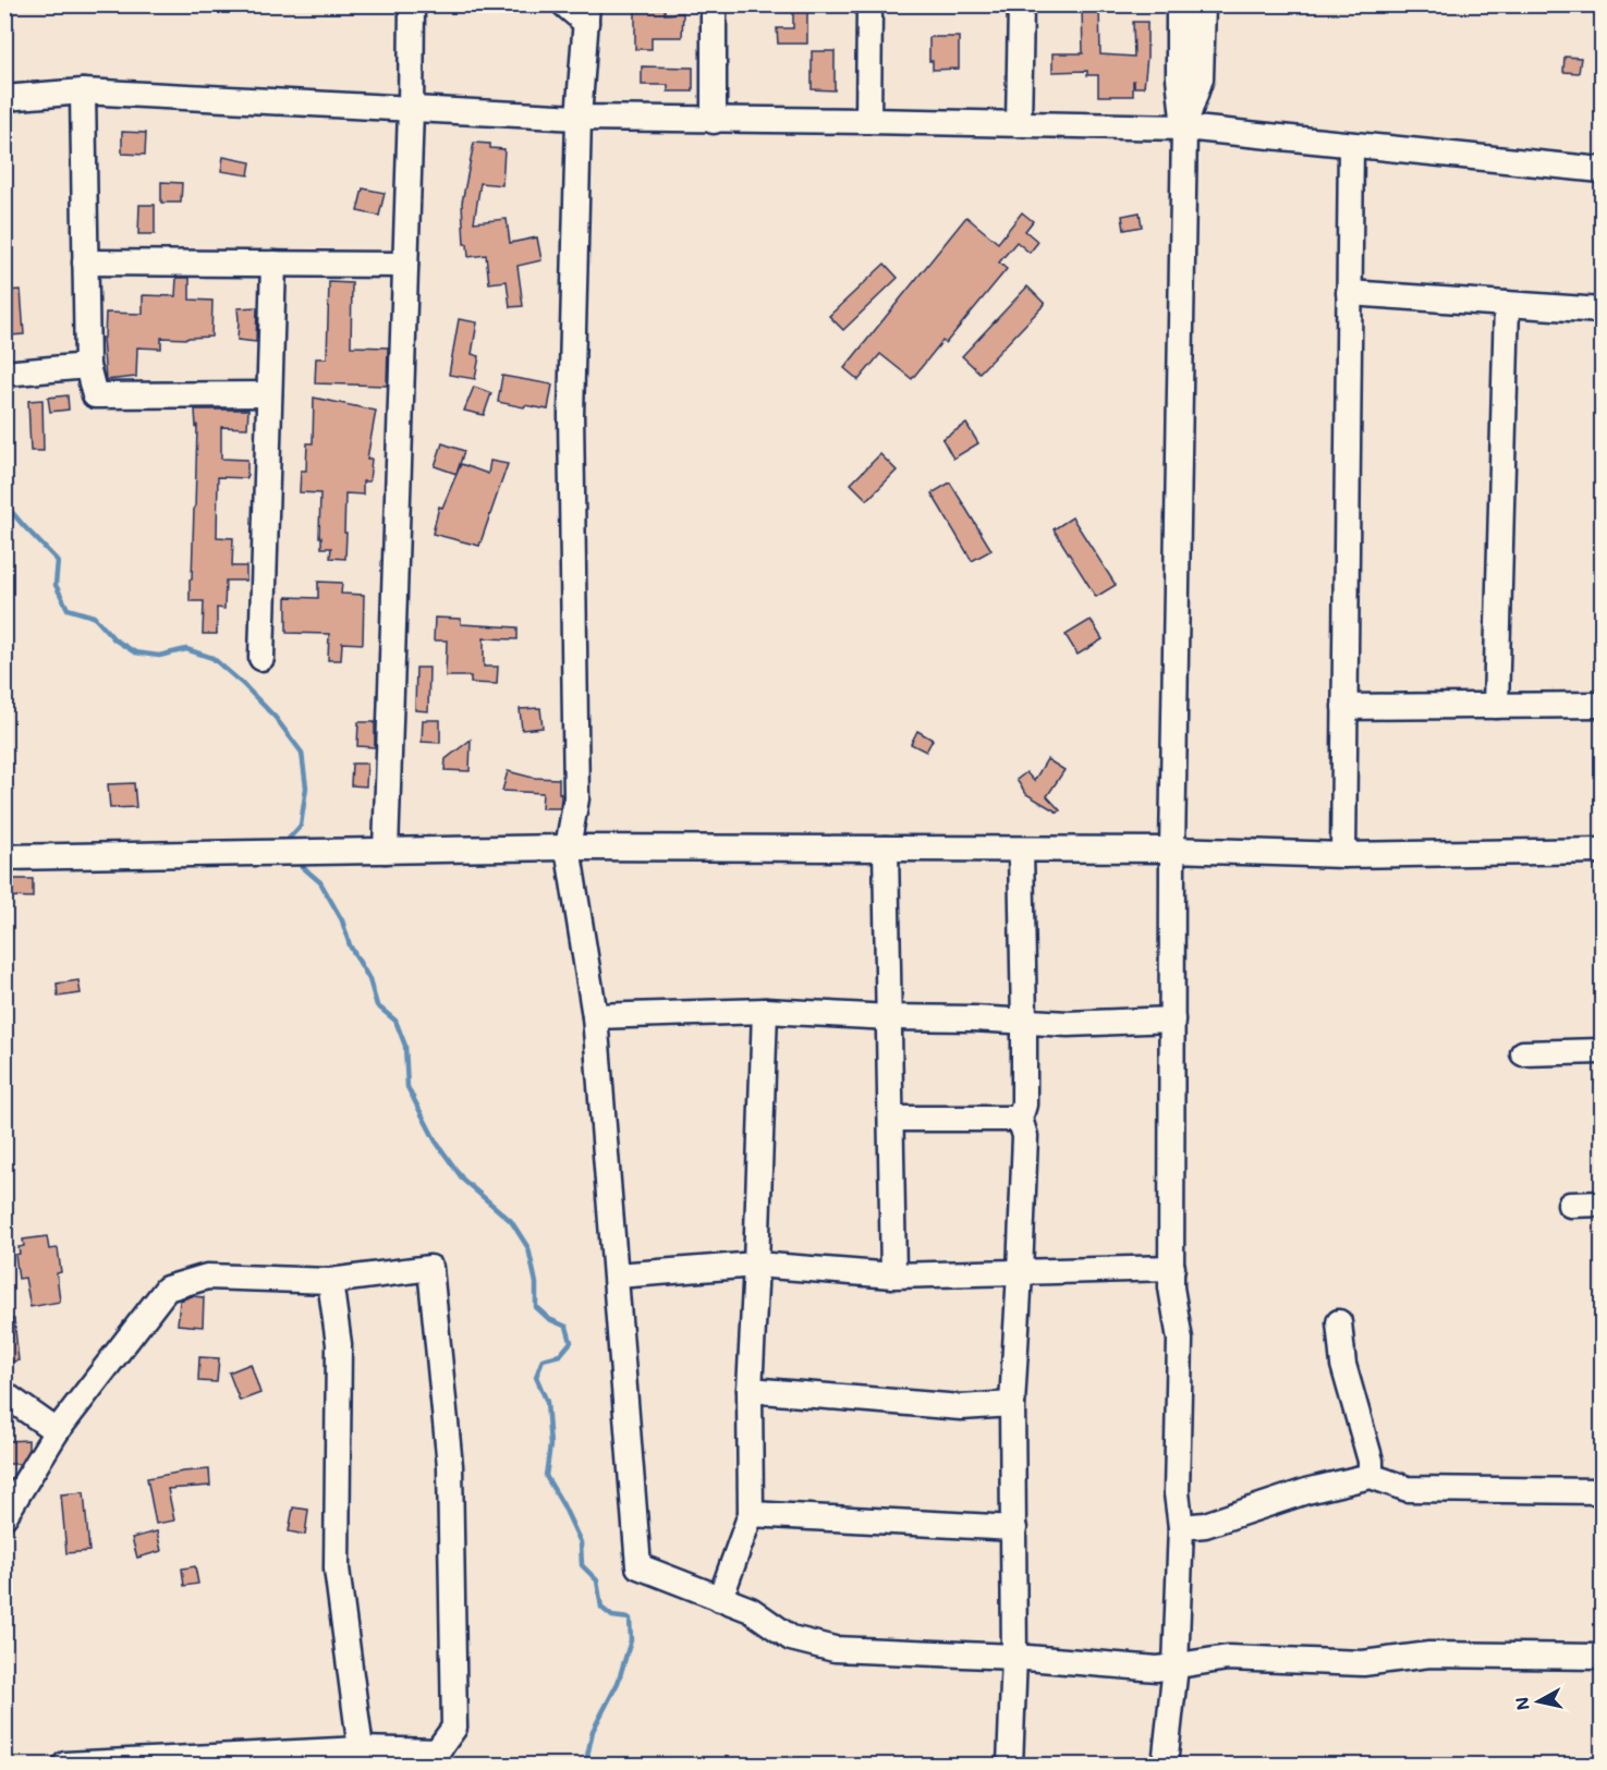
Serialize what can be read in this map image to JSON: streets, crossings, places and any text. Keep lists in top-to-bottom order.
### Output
{
  "north": "left"
}
